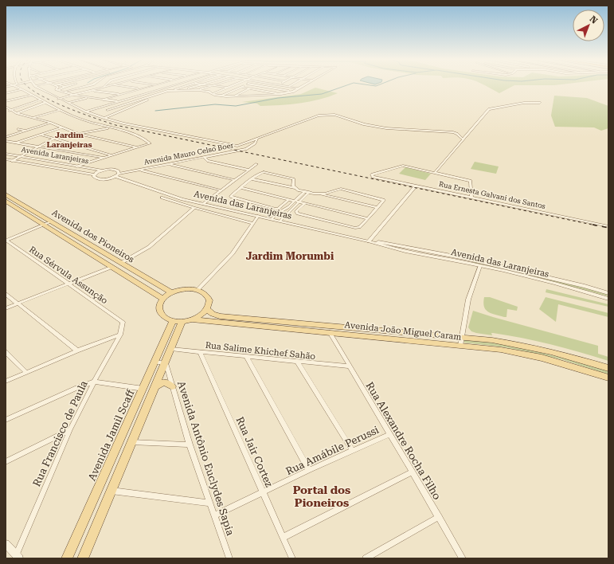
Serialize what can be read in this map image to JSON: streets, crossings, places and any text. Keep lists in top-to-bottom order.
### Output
{
  "streets": {
    "main road": ["Avenida dos Pioneiros", "Avenida João Miguel Caram", "Avenida Jamil Scaff"],
    "street": [
      "Avenida Mauro Celso Boer",
      "Avenida Laranjeiras",
      "Rua Ernesta Galvani dos Santos",
      "Avenida das Laranjeiras",
      "Rua Sérvula Assunção",
      "Rua Salime Khichef Sahão",
      "Rua Francisco de Paula",
      "Rua Alexandre Rocha Filho",
      "Rua Amábile Perussi",
      "Rua Jair Cortez",
      "Avenida Antônio Euclydes Sapia"
    ]
  },
  "crossings": [
    ["Avenida Mauro Celso Boer", "Avenida Laranjeiras"],
    ["Avenida Mauro Celso Boer", "Avenida das Laranjeiras"],
    ["Avenida Laranjeiras", "Avenida das Laranjeiras"],
    ["Avenida dos Pioneiros", "Avenida João Miguel Caram"],
    ["Avenida dos Pioneiros", "Avenida Jamil Scaff"],
    ["Rua Sérvula Assunção", "Rua Francisco de Paula"],
    ["Avenida João Miguel Caram", "Avenida Jamil Scaff"],
    ["Avenida João Miguel Caram", "Rua Alexandre Rocha Filho"],
    ["Rua Salime Khichef Sahão", "Rua Alexandre Rocha Filho"],
    ["Rua Salime Khichef Sahão", "Rua Jair Cortez"],
    ["Rua Alexandre Rocha Filho", "Rua Amábile Perussi"],
    ["Rua Amábile Perussi", "Rua Jair Cortez"],
    ["Rua Amábile Perussi", "Avenida Antônio Euclydes Sapia"]
  ],
  "districts": ["Jardim Laranjeiras", "Jardim Morumbi", "Portal dos Pioneiros"],
  "north": "top right"
}
